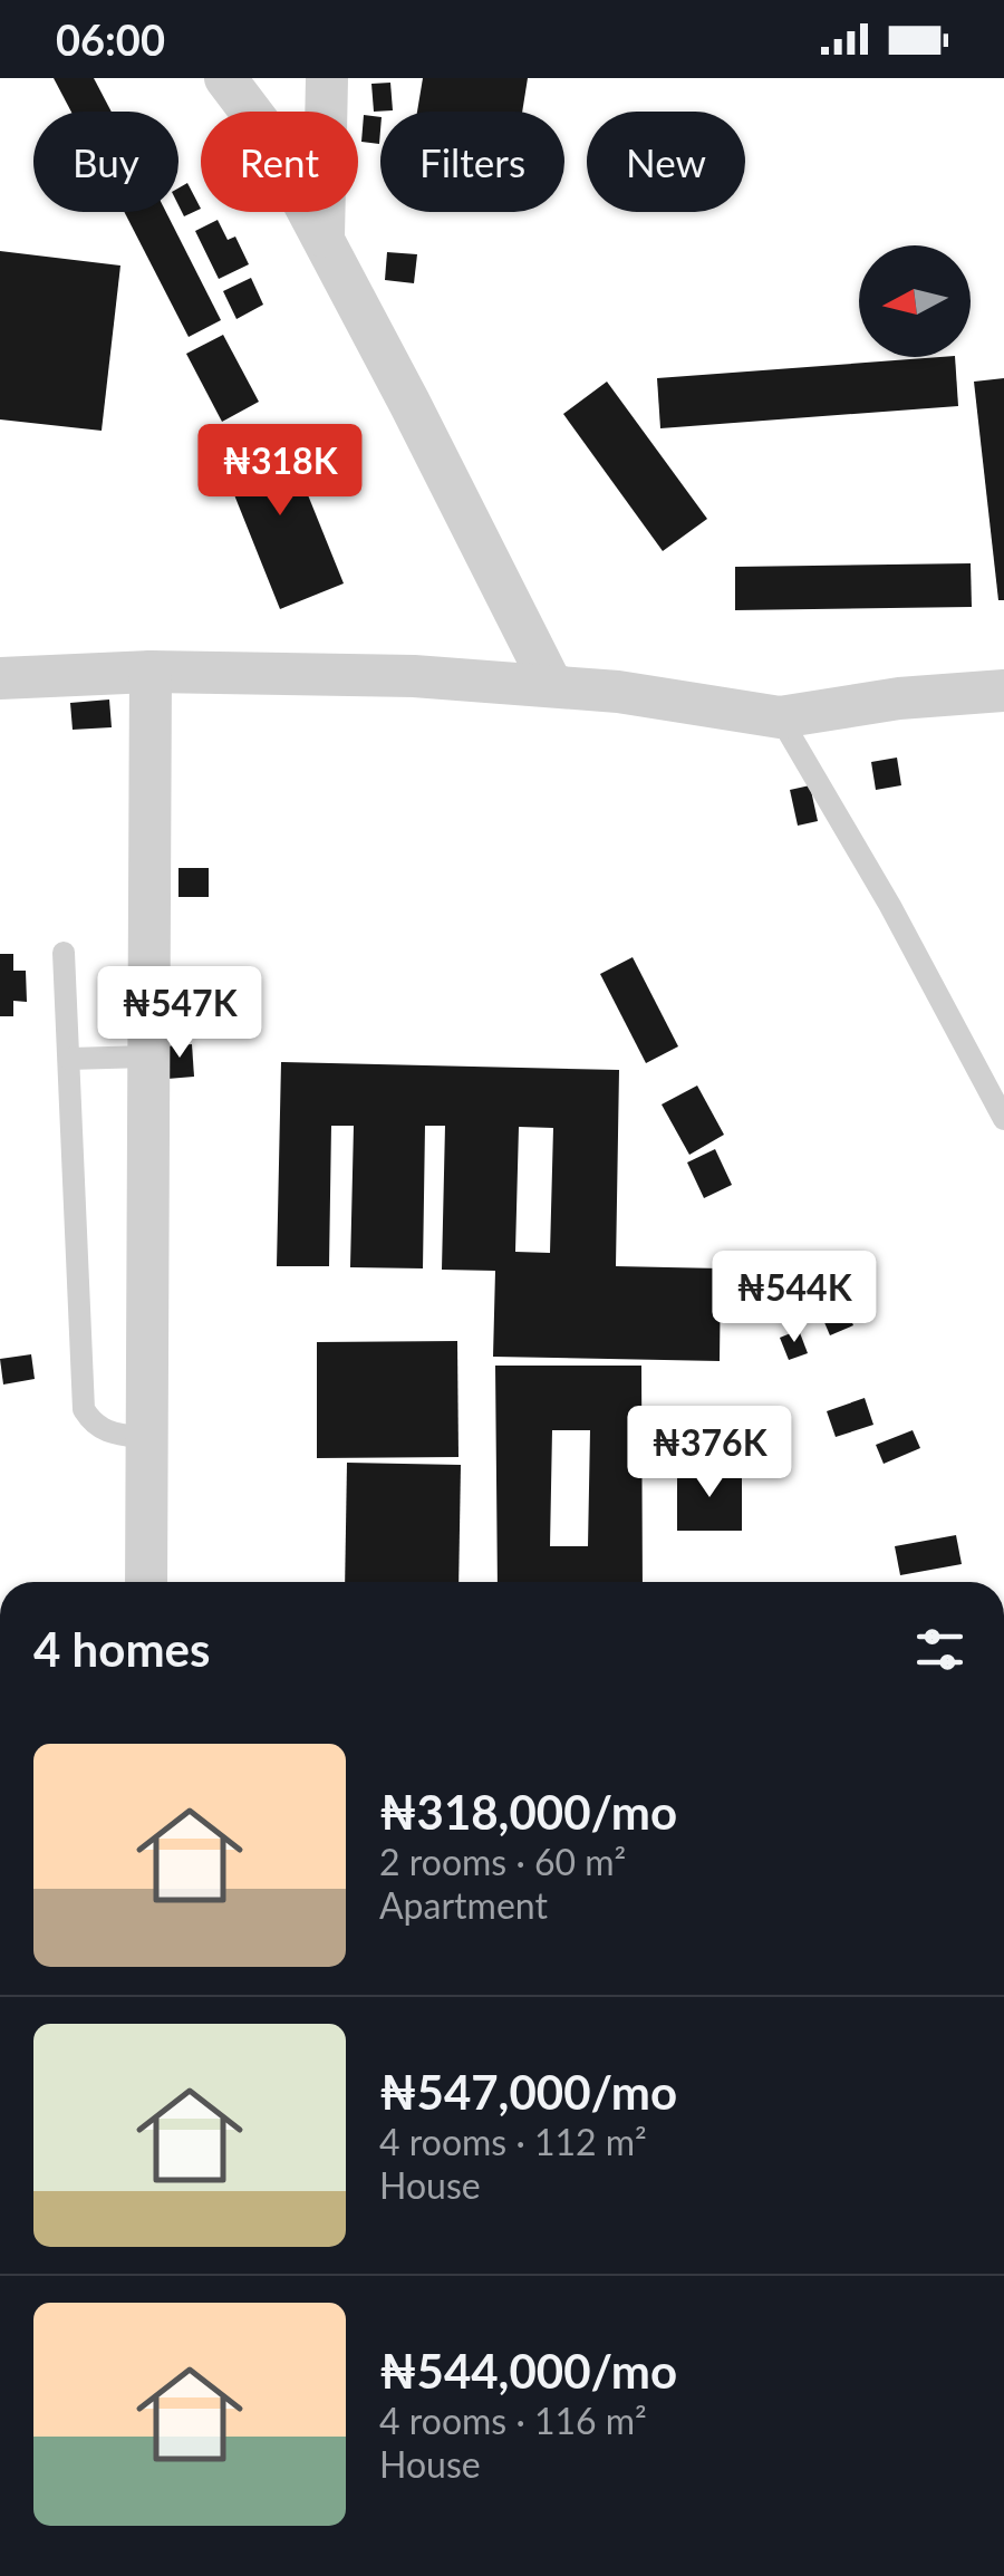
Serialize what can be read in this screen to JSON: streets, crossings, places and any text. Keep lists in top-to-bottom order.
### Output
{
  "north": "left",
  "page": {
    "status": "06:00",
    "chip": [
      "Buy",
      "Rent",
      "Filters",
      "New"
    ],
    "price": [
      "₦318K",
      "₦547K",
      "₦544K",
      "₦376K"
    ],
    "heading": "4 homes",
    "list": [
      {
        "name": "₦318,000/mo",
        "note": "2 rooms · 60 m² · Apartment"
      },
      {
        "name": "₦547,000/mo",
        "note": "4 rooms · 112 m² · House"
      },
      {
        "name": "₦544,000/mo",
        "note": "4 rooms · 116 m² · House"
      }
    ]
  }
}
